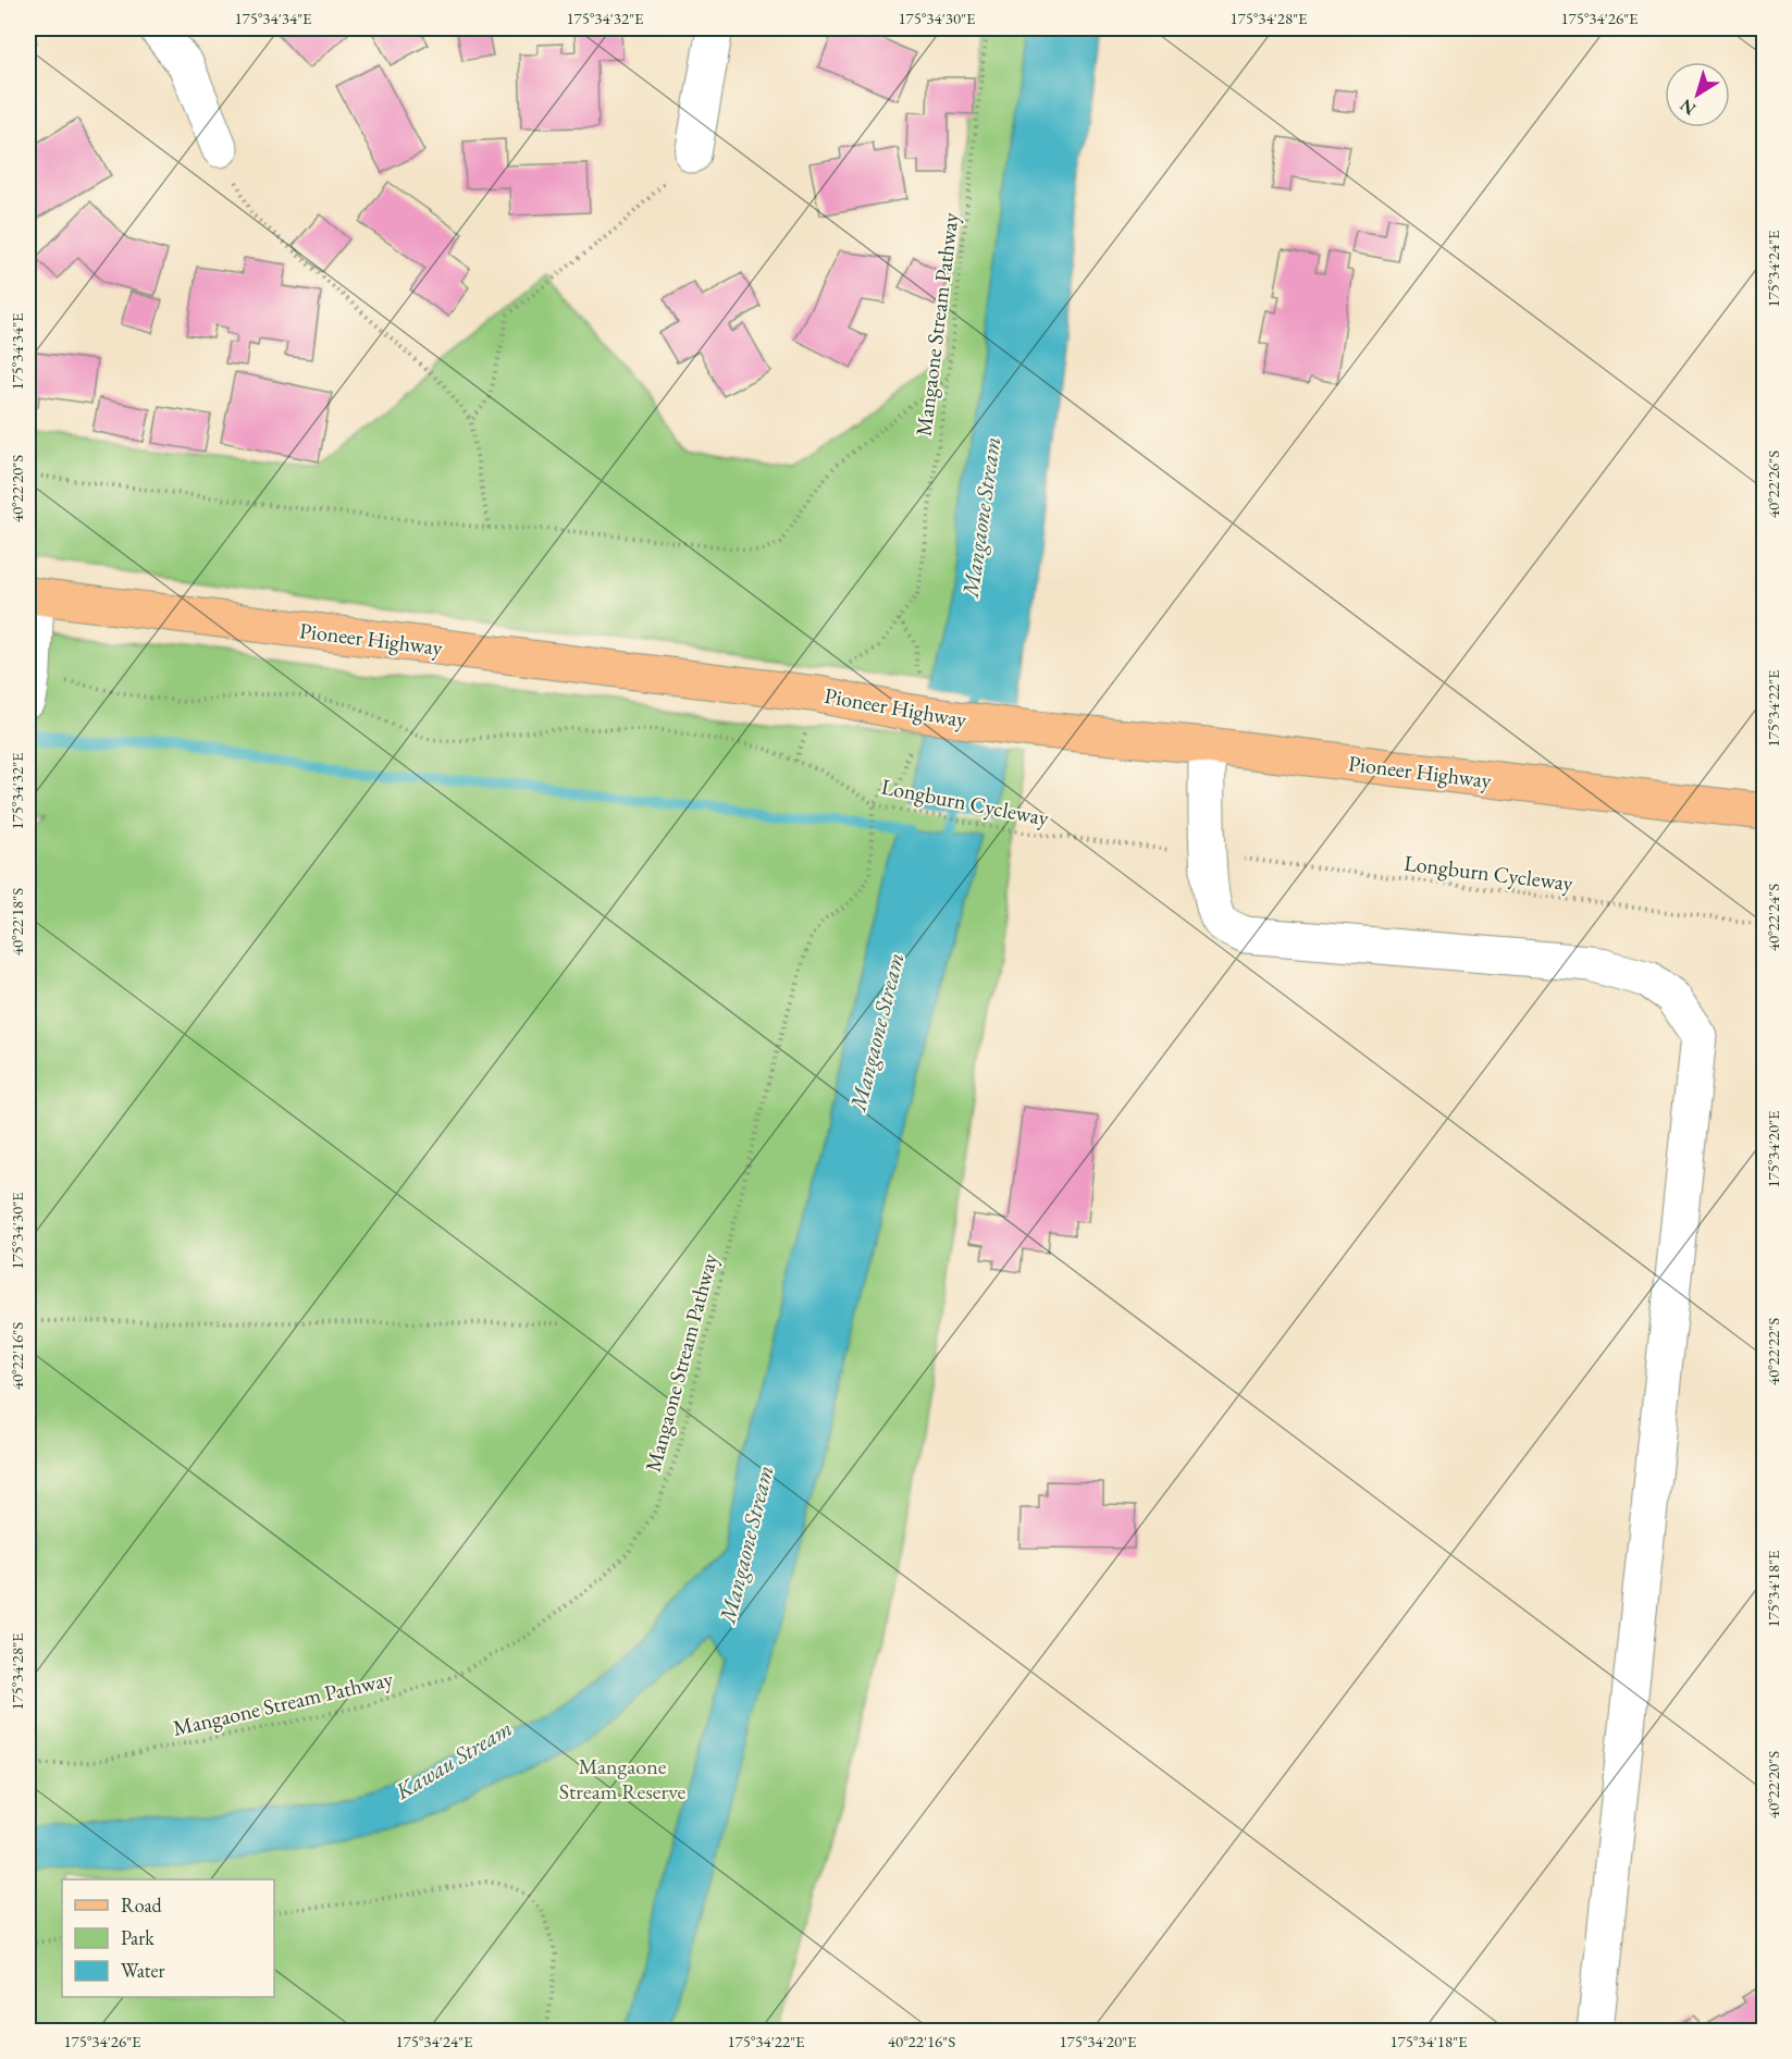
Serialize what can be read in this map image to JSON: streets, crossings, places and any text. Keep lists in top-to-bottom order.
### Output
{
  "streets": {
    "main road": ["Pioneer Highway"],
    "path": ["Mangaone Stream Pathway", "Longburn Cycleway"]
  },
  "crossings": [
    ["Mangaone Stream Pathway", "Longburn Cycleway"]
  ],
  "water": ["Mangaone Stream", "Kawau Stream"],
  "parks": ["Mangaone Stream Reserve"],
  "legend": ["Road", "Park", "Water"],
  "north": "bottom left",
  "coordinates": [
    "175°34'34\"E",
    "175°34'32\"E",
    "175°34'30\"E",
    "175°34'28\"E",
    "175°34'26\"E",
    "175°34'24\"E",
    "40°22'26\"S",
    "40°22'20\"S",
    "175°34'22\"E",
    "40°22'24\"S",
    "40°22'18\"S",
    "175°34'20\"E",
    "40°22'22\"S",
    "40°22'16\"S",
    "175°34'18\"E"
  ]
}
